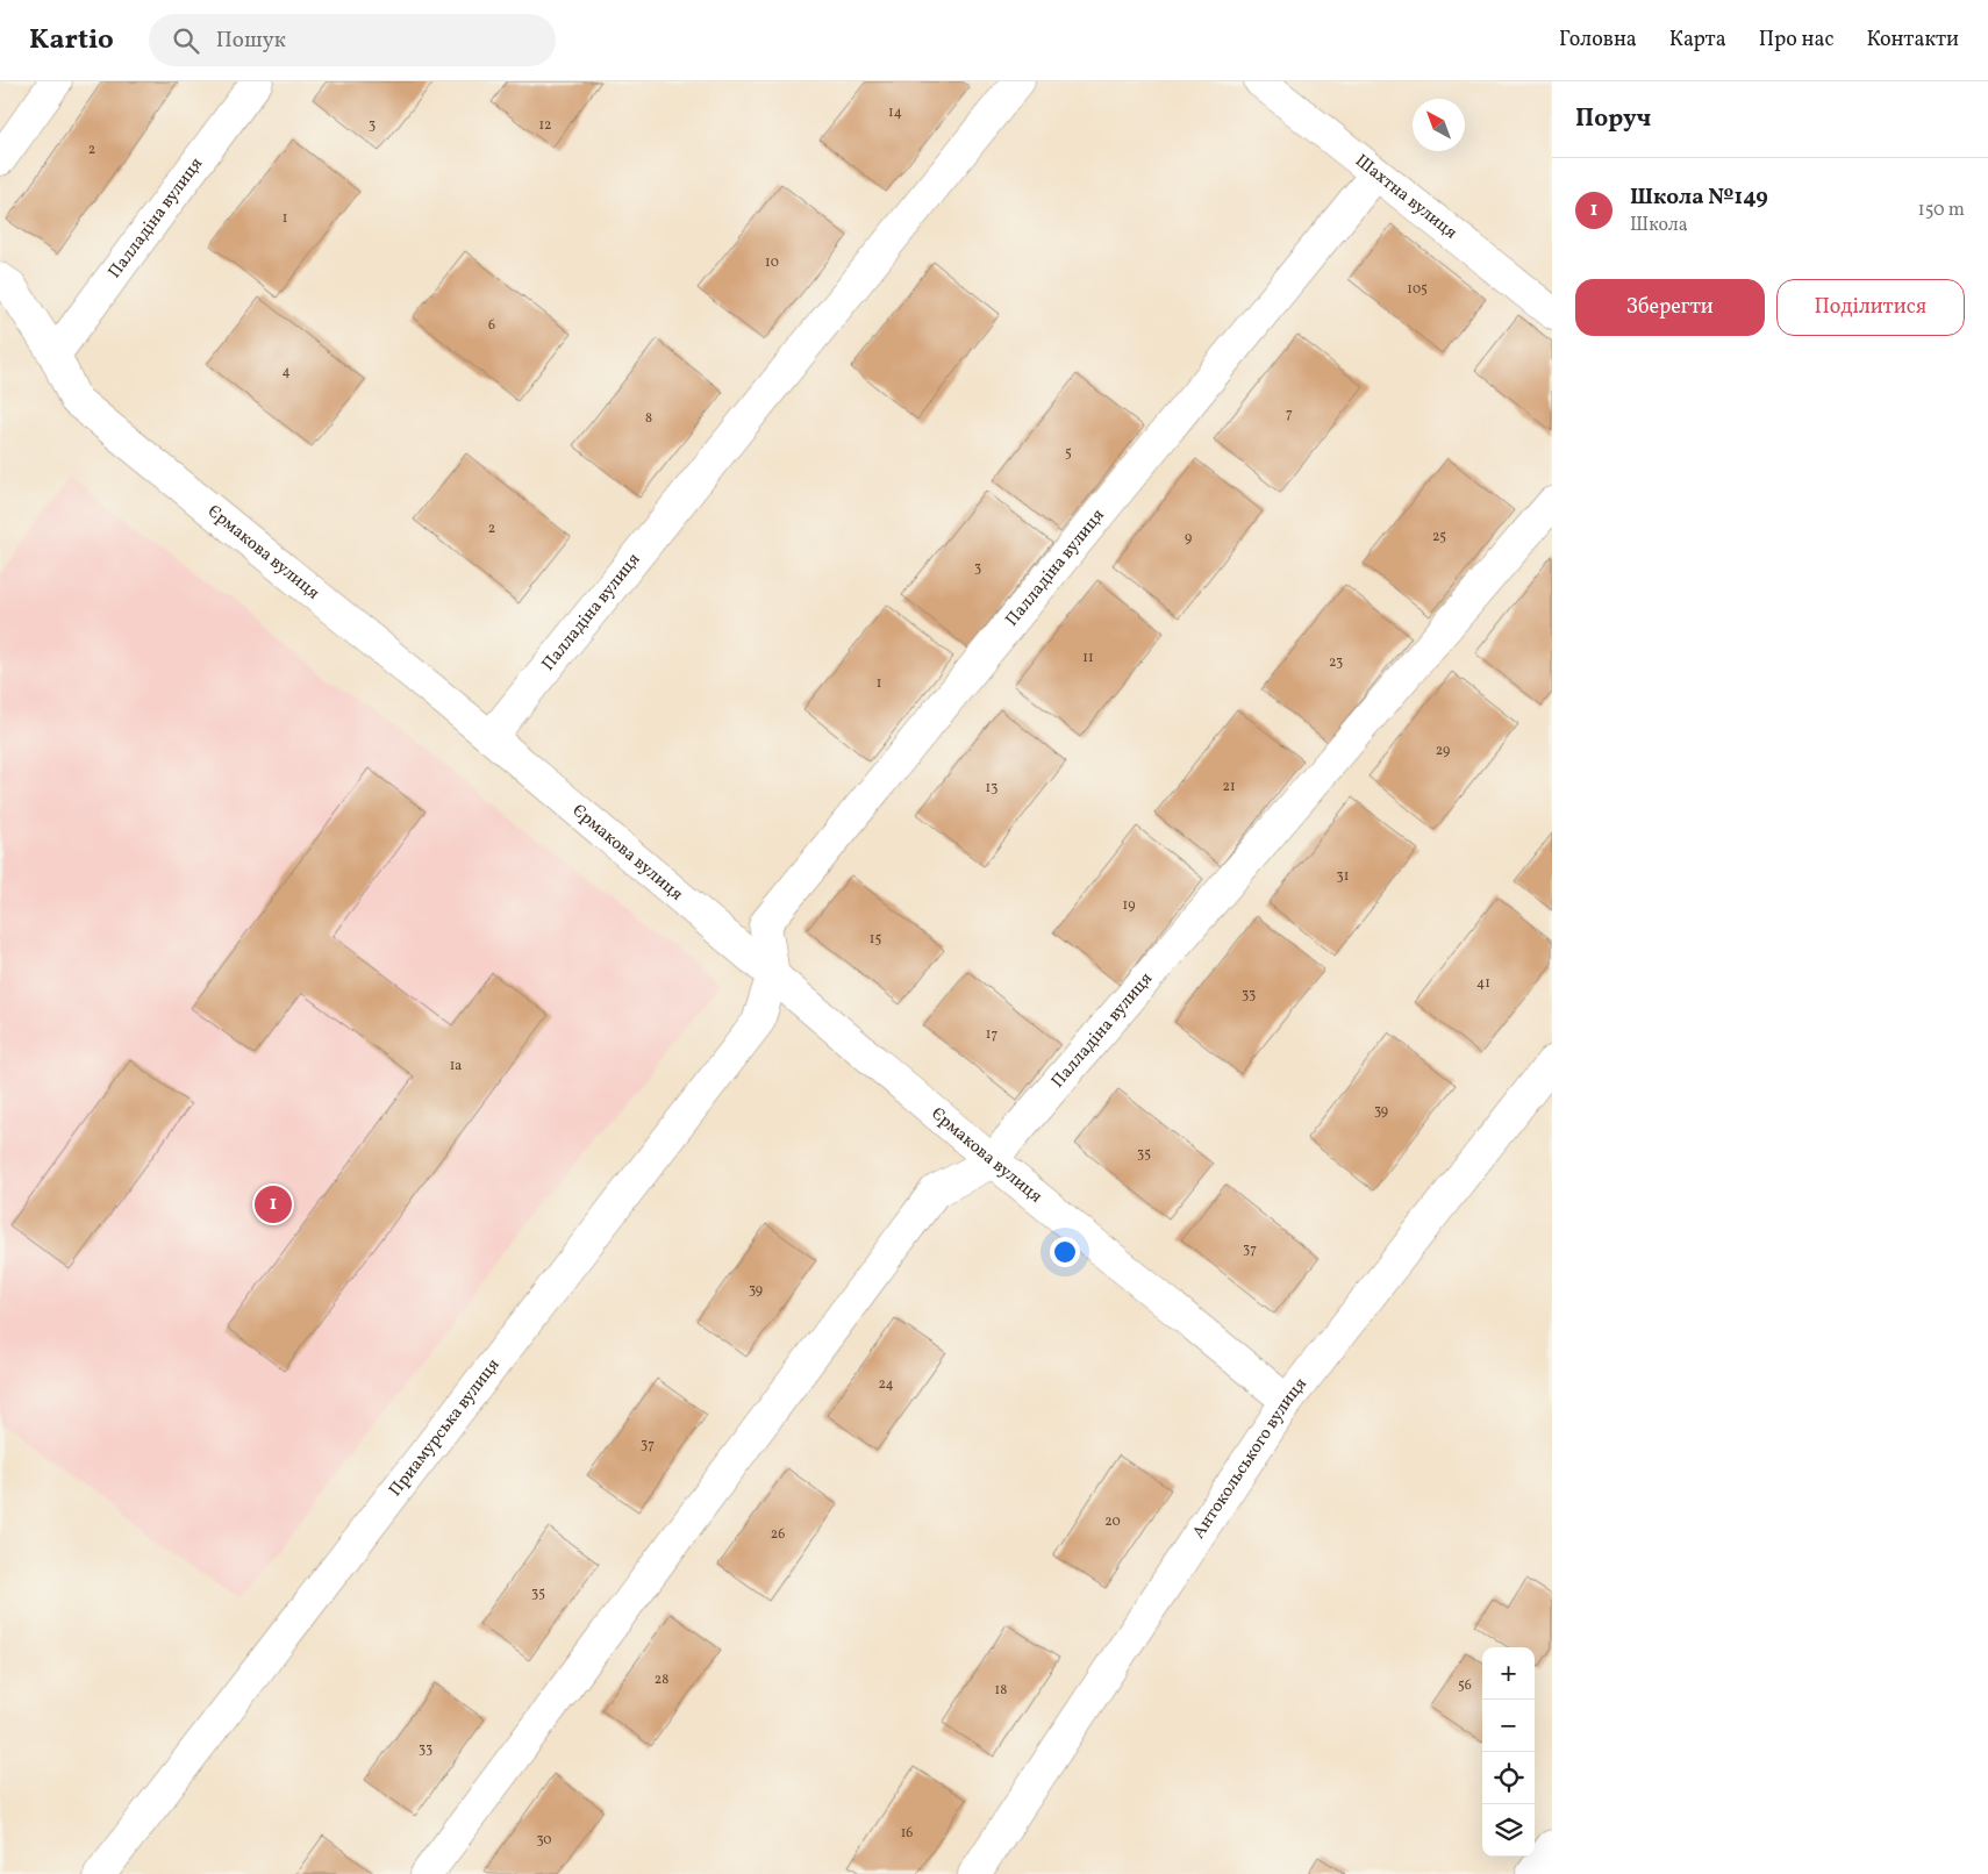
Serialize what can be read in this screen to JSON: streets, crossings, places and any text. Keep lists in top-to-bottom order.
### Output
{
  "streets": {
    "street": [
      "Шахтна вулиця",
      "Палладіна вулиця",
      "Єрмакова вулиця",
      "Приамурська вулиця",
      "Антокольського вулиця"
    ]
  },
  "crossings": [
    ["Шахтна вулиця", "Палладіна вулиця"],
    ["Палладіна вулиця", "Єрмакова вулиця"],
    ["Палладіна вулиця", "Приамурська вулиця"],
    ["Єрмакова вулиця", "Приамурська вулиця"],
    ["Єрмакова вулиця", "Антокольського вулиця"]
  ],
  "house_numbers": [
    "14",
    "3",
    "12",
    "2",
    "1",
    "10",
    "105",
    "6",
    "4",
    "7",
    "8",
    "5",
    "2",
    "25",
    "9",
    "3",
    "11",
    "23",
    "1",
    "29",
    "21",
    "13",
    "31",
    "19",
    "15",
    "41",
    "33",
    "17",
    "1а",
    "39",
    "35",
    "37",
    "39",
    "24",
    "37",
    "20",
    "26",
    "35",
    "28",
    "56",
    "18",
    "33",
    "16",
    "30"
  ],
  "north": "top left",
  "page": {
    "header": "Kartio",
    "search": "Пошук",
    "nav": [
      "Головна",
      "Карта",
      "Про нас",
      "Контакти"
    ],
    "heading": "Поруч",
    "list": [
      {
        "mark": "1",
        "name": "Школа №149",
        "note": "Школа",
        "value": "150 m"
      }
    ],
    "buttons": ["Зберегти", "Поділитися"],
    "pins": "1",
    "map_buttons": ["+", "−"]
  }
}
